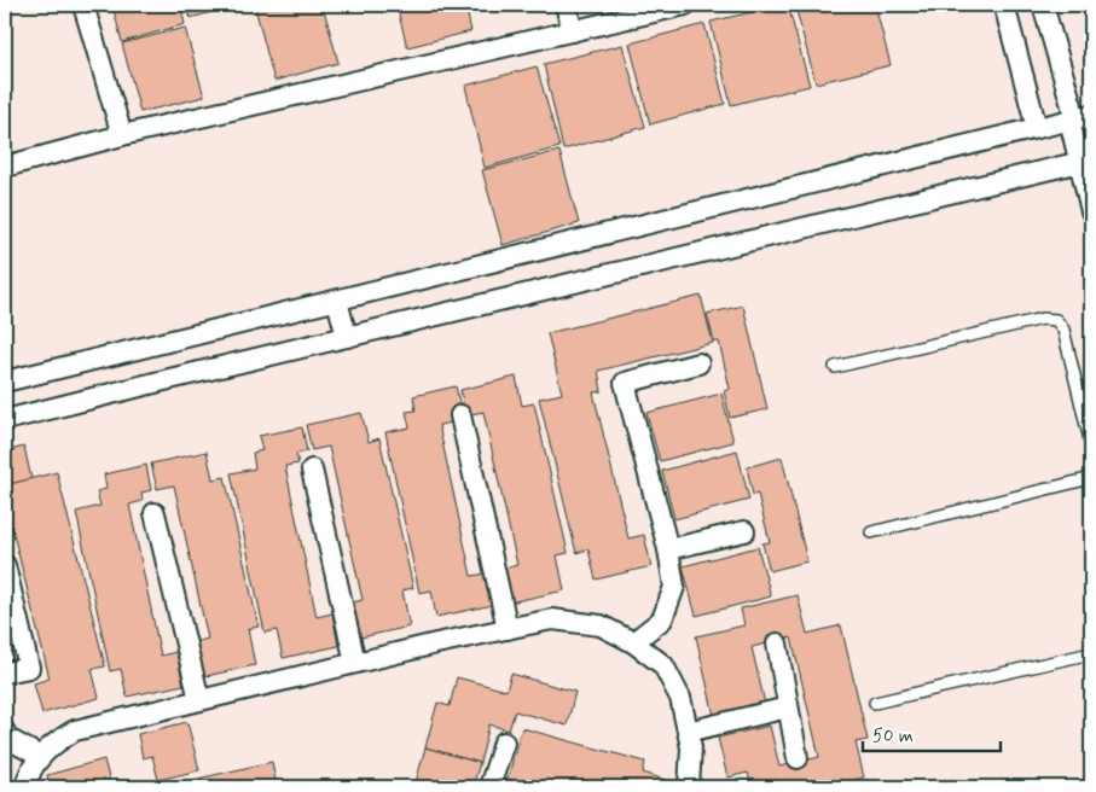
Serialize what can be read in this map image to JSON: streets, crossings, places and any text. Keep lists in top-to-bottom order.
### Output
{
  "scale_bar": "50 m"
}
